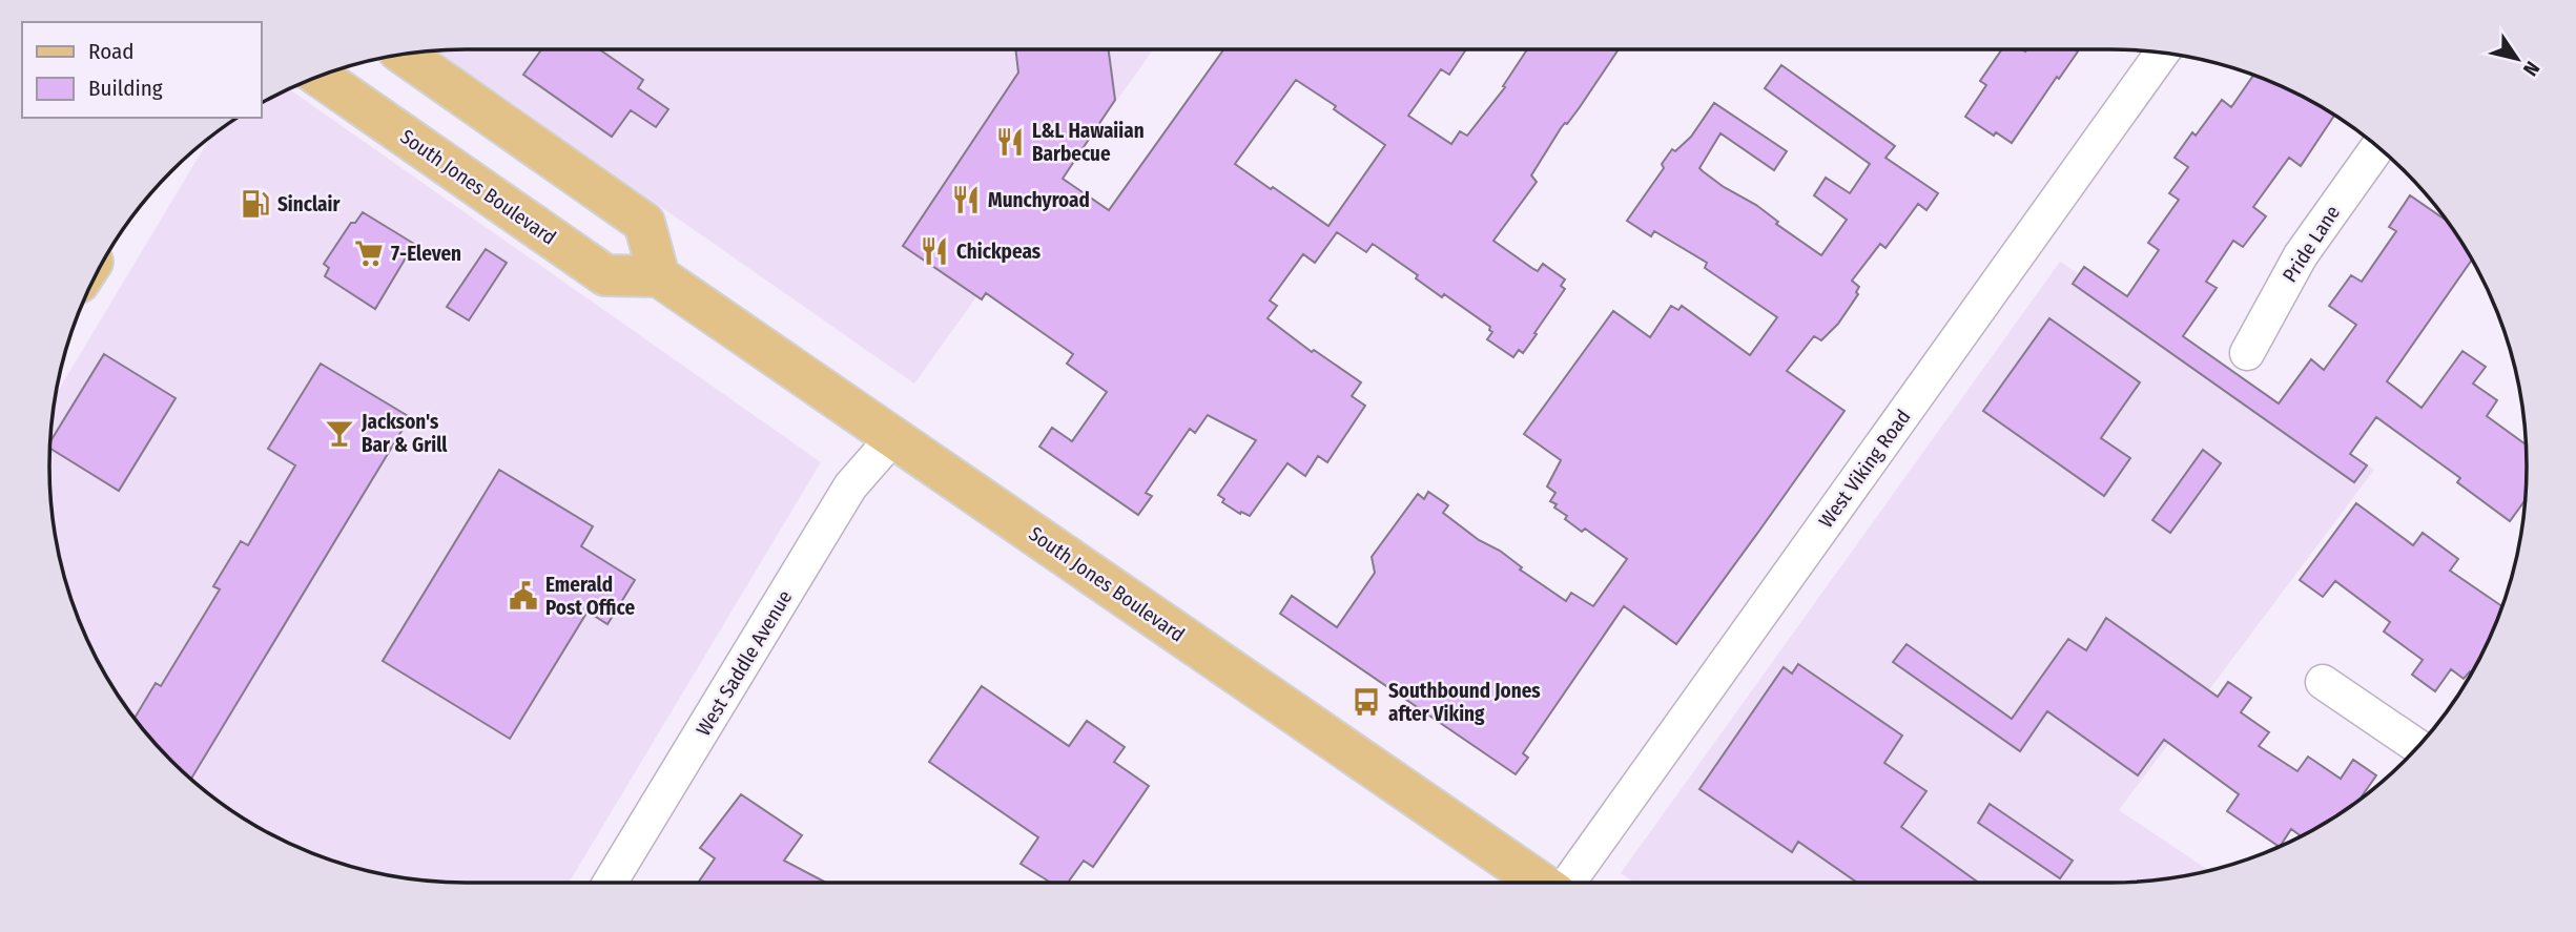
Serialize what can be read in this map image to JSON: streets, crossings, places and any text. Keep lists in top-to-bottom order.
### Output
{
  "streets": {
    "main road": ["South Jones Boulevard"],
    "street": ["Pride Lane", "West Viking Road", "West Saddle Avenue"]
  },
  "crossings": [
    ["South Jones Boulevard", "West Saddle Avenue"]
  ],
  "places": {
    "restaurant": ["L&L Hawaiian Barbecue", "Munchyroad", "Chickpeas"],
    "fuel station": ["Sinclair"],
    "supermarket": ["7-Eleven"],
    "bar": ["Jackson's Bar & Grill"],
    "public building": ["Emerald Post Office"],
    "bus stop": ["Southbound Jones after Viking"]
  },
  "legend": ["Road", "Building"],
  "north": "bottom right"
}
